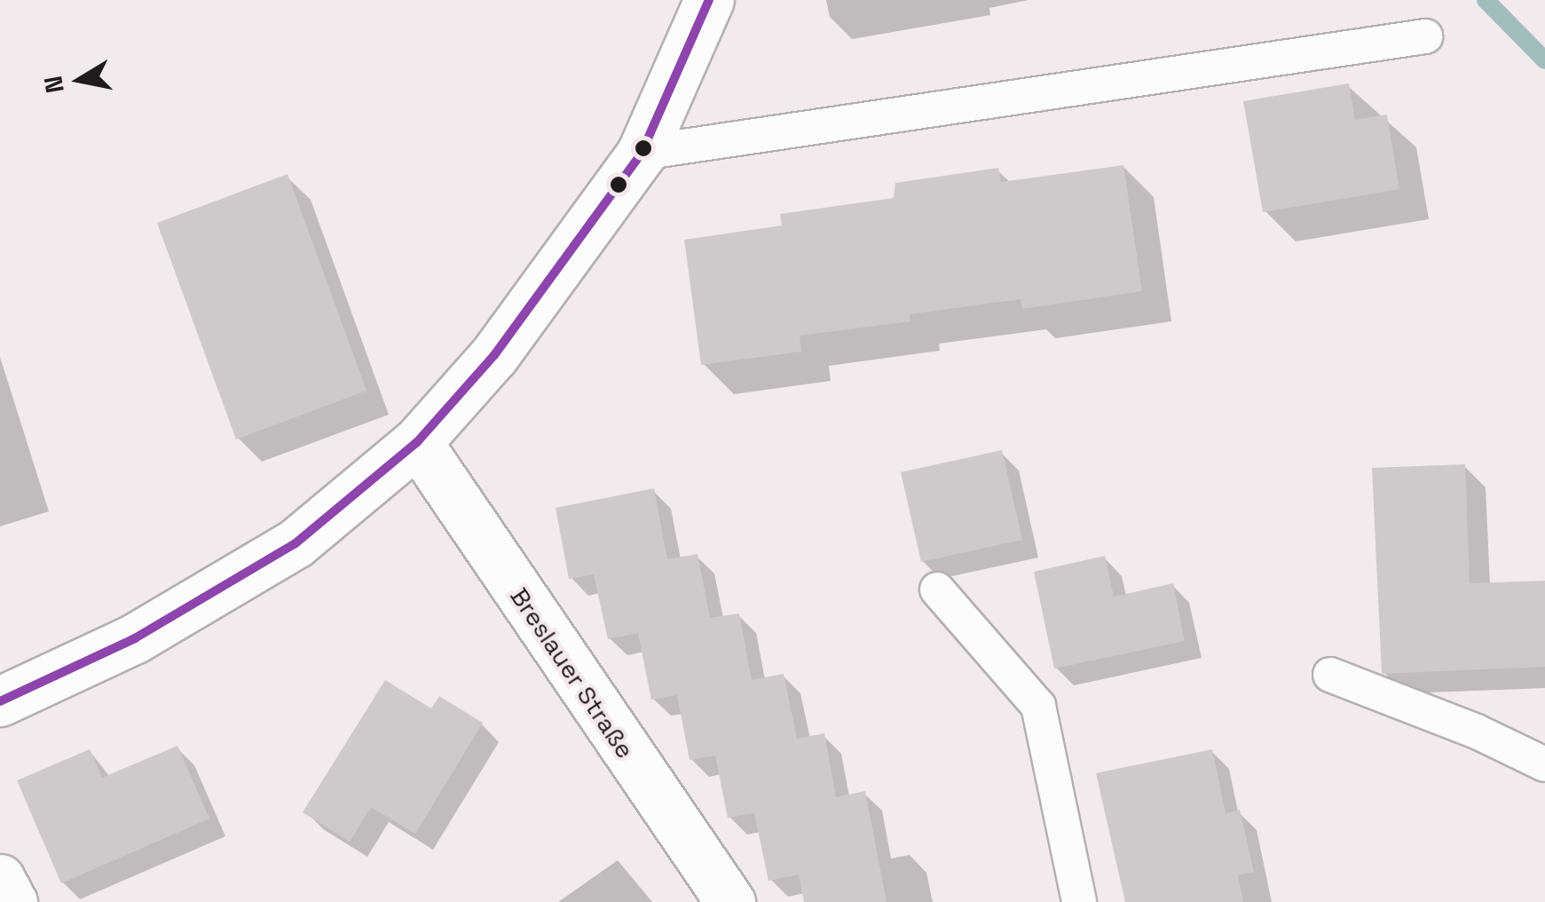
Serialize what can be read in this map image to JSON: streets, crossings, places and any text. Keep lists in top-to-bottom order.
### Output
{
  "streets": {
    "street": ["Breslauer Straße"]
  },
  "north": "left"
}
